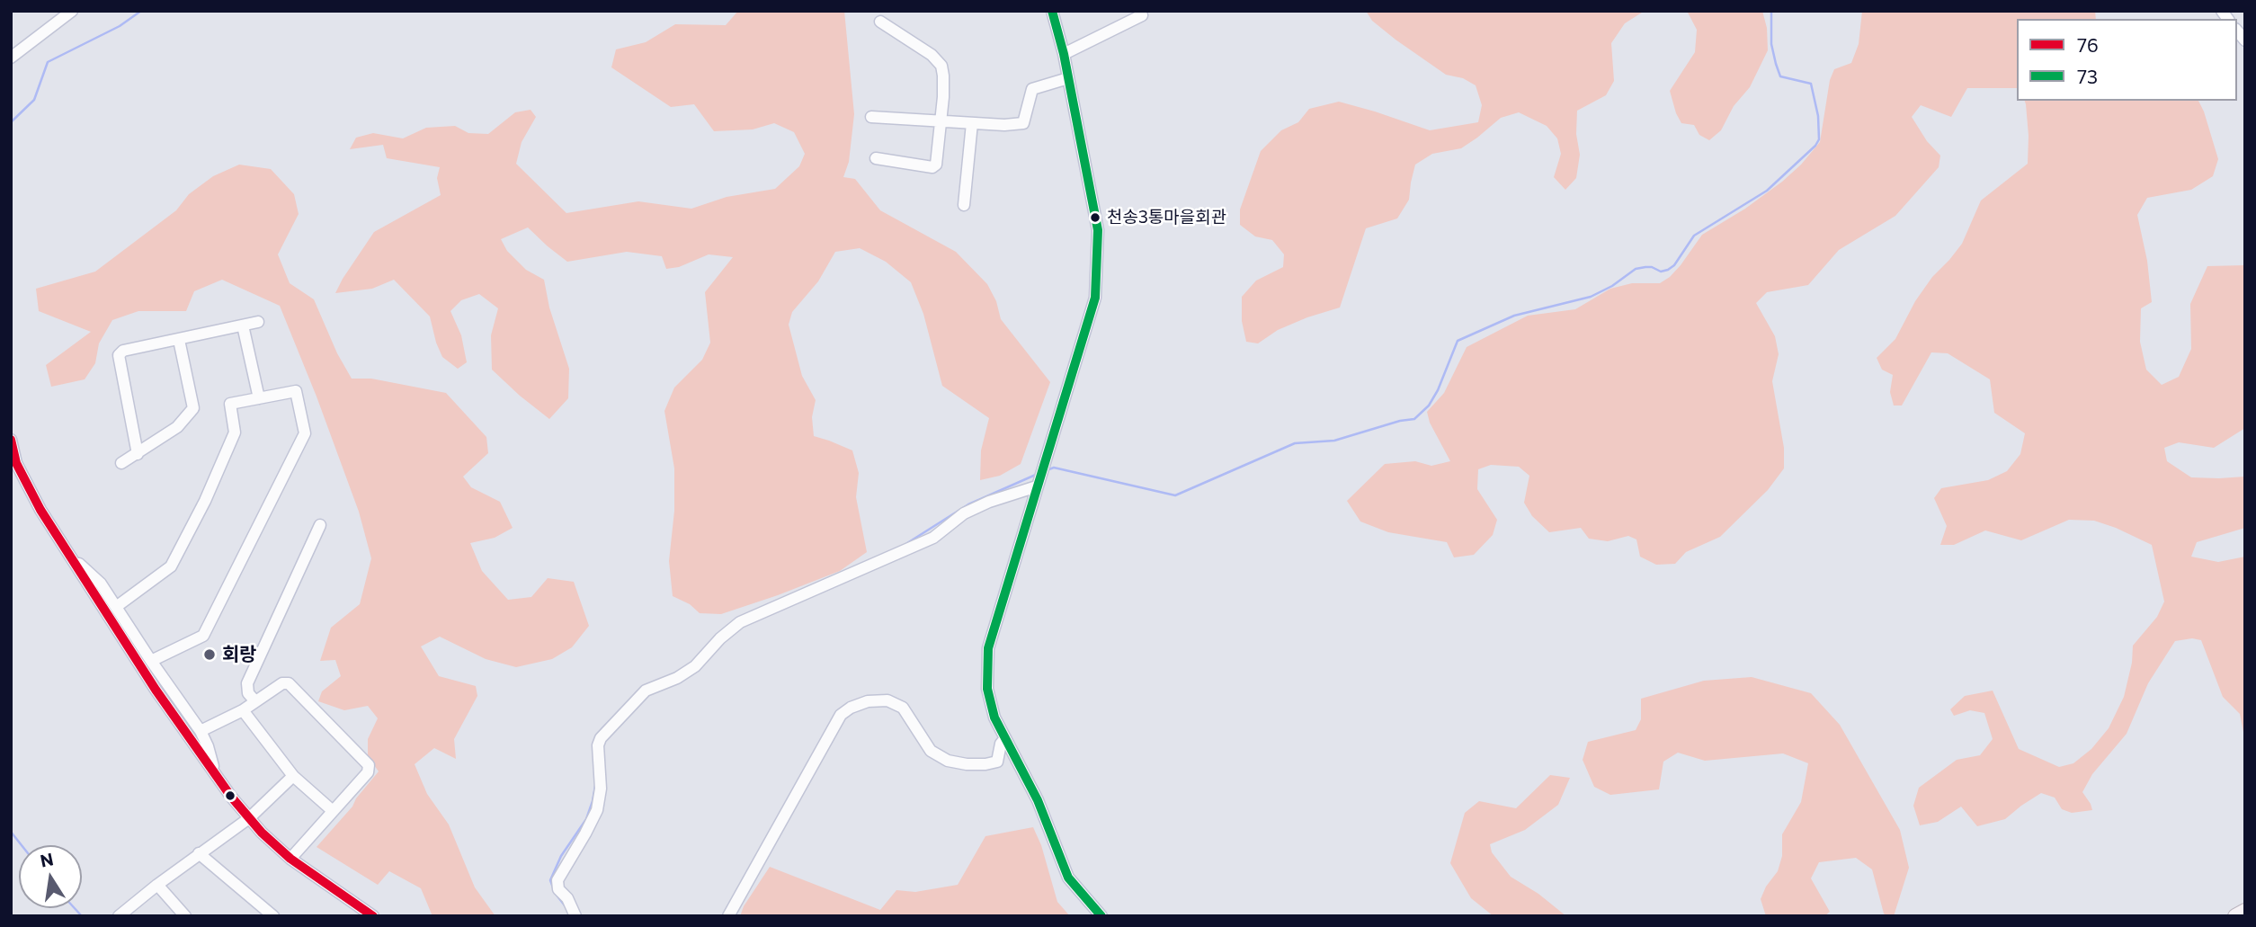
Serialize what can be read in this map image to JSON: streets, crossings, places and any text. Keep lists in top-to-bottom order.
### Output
{
  "places": ["천송3통마을회관", "회랑"],
  "lines": ["transit line 73", "transit line 76"],
  "legend": ["76", "73"],
  "north": "top"
}
